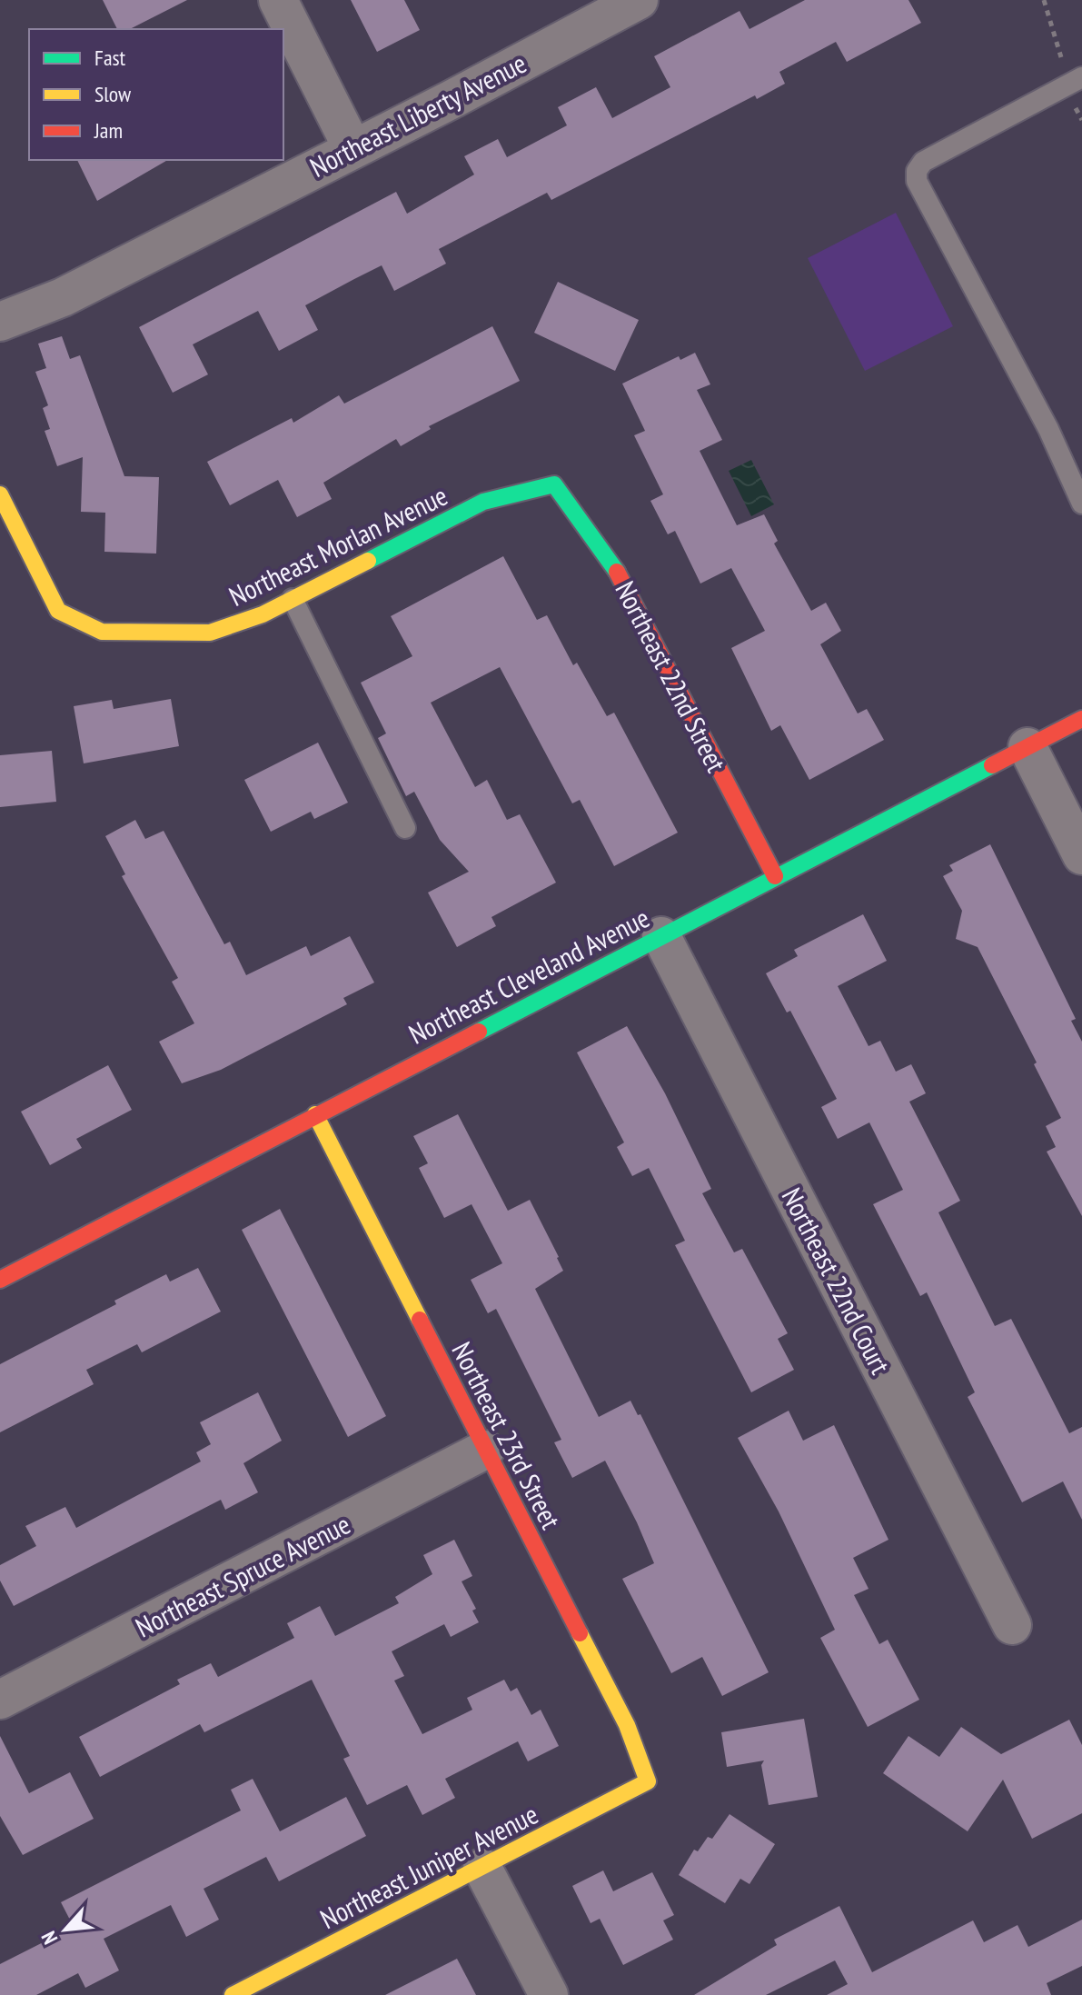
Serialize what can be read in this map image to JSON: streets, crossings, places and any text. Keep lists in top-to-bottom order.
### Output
{
  "streets": {
    "street": [
      "Northeast Liberty Avenue",
      "Northeast Morlan Avenue",
      "Northeast 22nd Street",
      "Northeast Cleveland Avenue",
      "Northeast 22nd Court",
      "Northeast 23rd Street",
      "Northeast Spruce Avenue",
      "Northeast Juniper Avenue"
    ]
  },
  "crossings": [
    ["Northeast Morlan Avenue", "Northeast 22nd Street"],
    ["Northeast 22nd Street", "Northeast Cleveland Avenue"],
    ["Northeast Cleveland Avenue", "Northeast 22nd Court"],
    ["Northeast Cleveland Avenue", "Northeast 23rd Street"],
    ["Northeast 23rd Street", "Northeast Spruce Avenue"],
    ["Northeast 23rd Street", "Northeast Juniper Avenue"]
  ],
  "legend": ["Fast", "Slow", "Jam"],
  "north": "bottom left"
}
